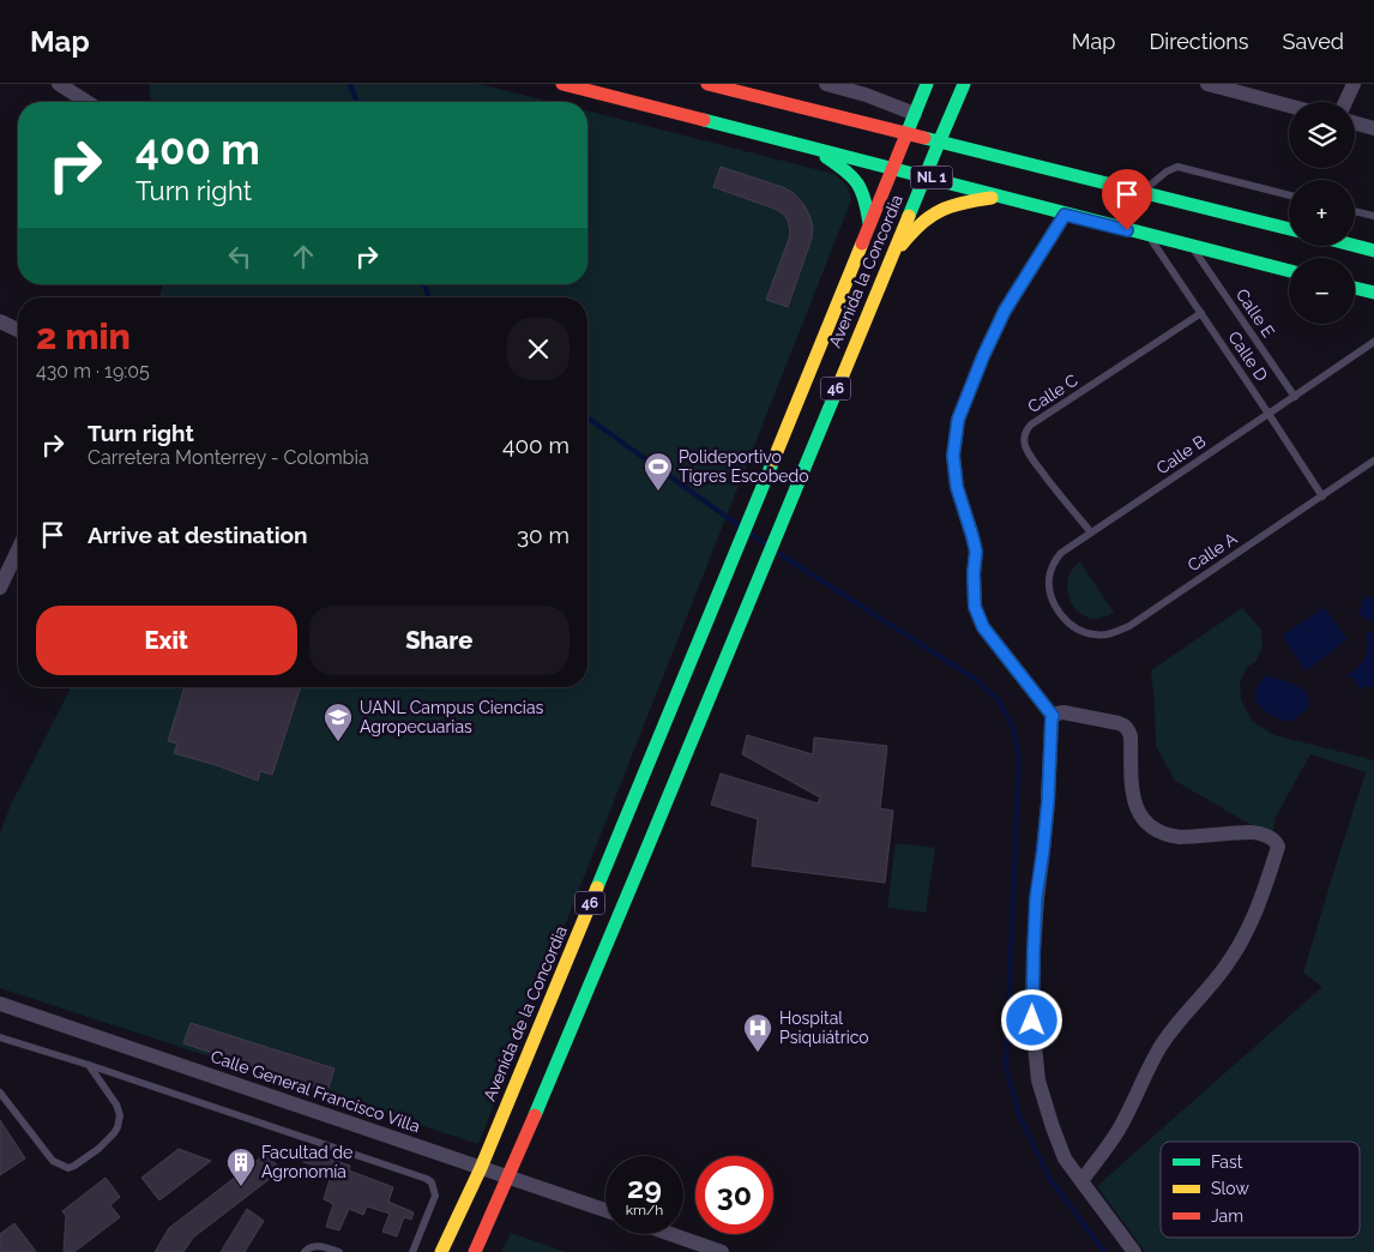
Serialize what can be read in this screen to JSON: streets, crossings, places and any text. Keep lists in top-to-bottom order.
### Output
{
  "streets": {
    "main road": [
      "NL 1",
      "Avenida la Concordia",
      "46",
      "Avenida de la Concordia"
    ],
    "street": ["Calle General Francisco Villa"],
    "lane": [
      "Calle E",
      "Calle D",
      "Calle C",
      "Calle B",
      "Calle A"
    ]
  },
  "crossings": [
    ["NL 1", "Avenida la Concordia"],
    ["NL 1", "Calle E"],
    ["NL 1", "Calle D"],
    ["Avenida la Concordia", "46"],
    ["Avenida la Concordia", "Avenida de la Concordia"],
    ["Avenida la Concordia", "Calle General Francisco Villa"],
    ["Calle E", "Calle B"],
    ["Calle D", "Calle C"],
    ["Calle D", "Calle B"],
    ["Calle D", "Calle A"],
    ["46", "Calle General Francisco Villa"],
    ["Calle C", "Calle B"],
    ["Calle B", "Calle A"],
    ["Avenida de la Concordia", "Calle General Francisco Villa"]
  ],
  "places": {
    "sports": ["Polideportivo Tigres Escobedo"],
    "school or university": ["UANL Campus Ciencias Agropecuarias"],
    "hospital": ["Hospital Psiquiátrico"],
    "building": ["Facultad de Agronomía"]
  },
  "legend": ["Fast", "Slow", "Jam"],
  "page": {
    "header": "Map",
    "nav": ["Map", "Directions", "Saved"],
    "map_buttons": ["+", "−"],
    "turn": ["400 m", "Turn right"],
    "heading": ["2 min", "430 m · 19:05"],
    "list": [
      {
        "name": "Turn right",
        "note": "Carretera Monterrey - Colombia",
        "value": "400 m"
      },
      {
        "name": "Arrive at destination",
        "value": "30 m"
      }
    ],
    "buttons": ["Exit", "Share"],
    "speed": "29 km/h",
    "limit": "30"
  }
}
